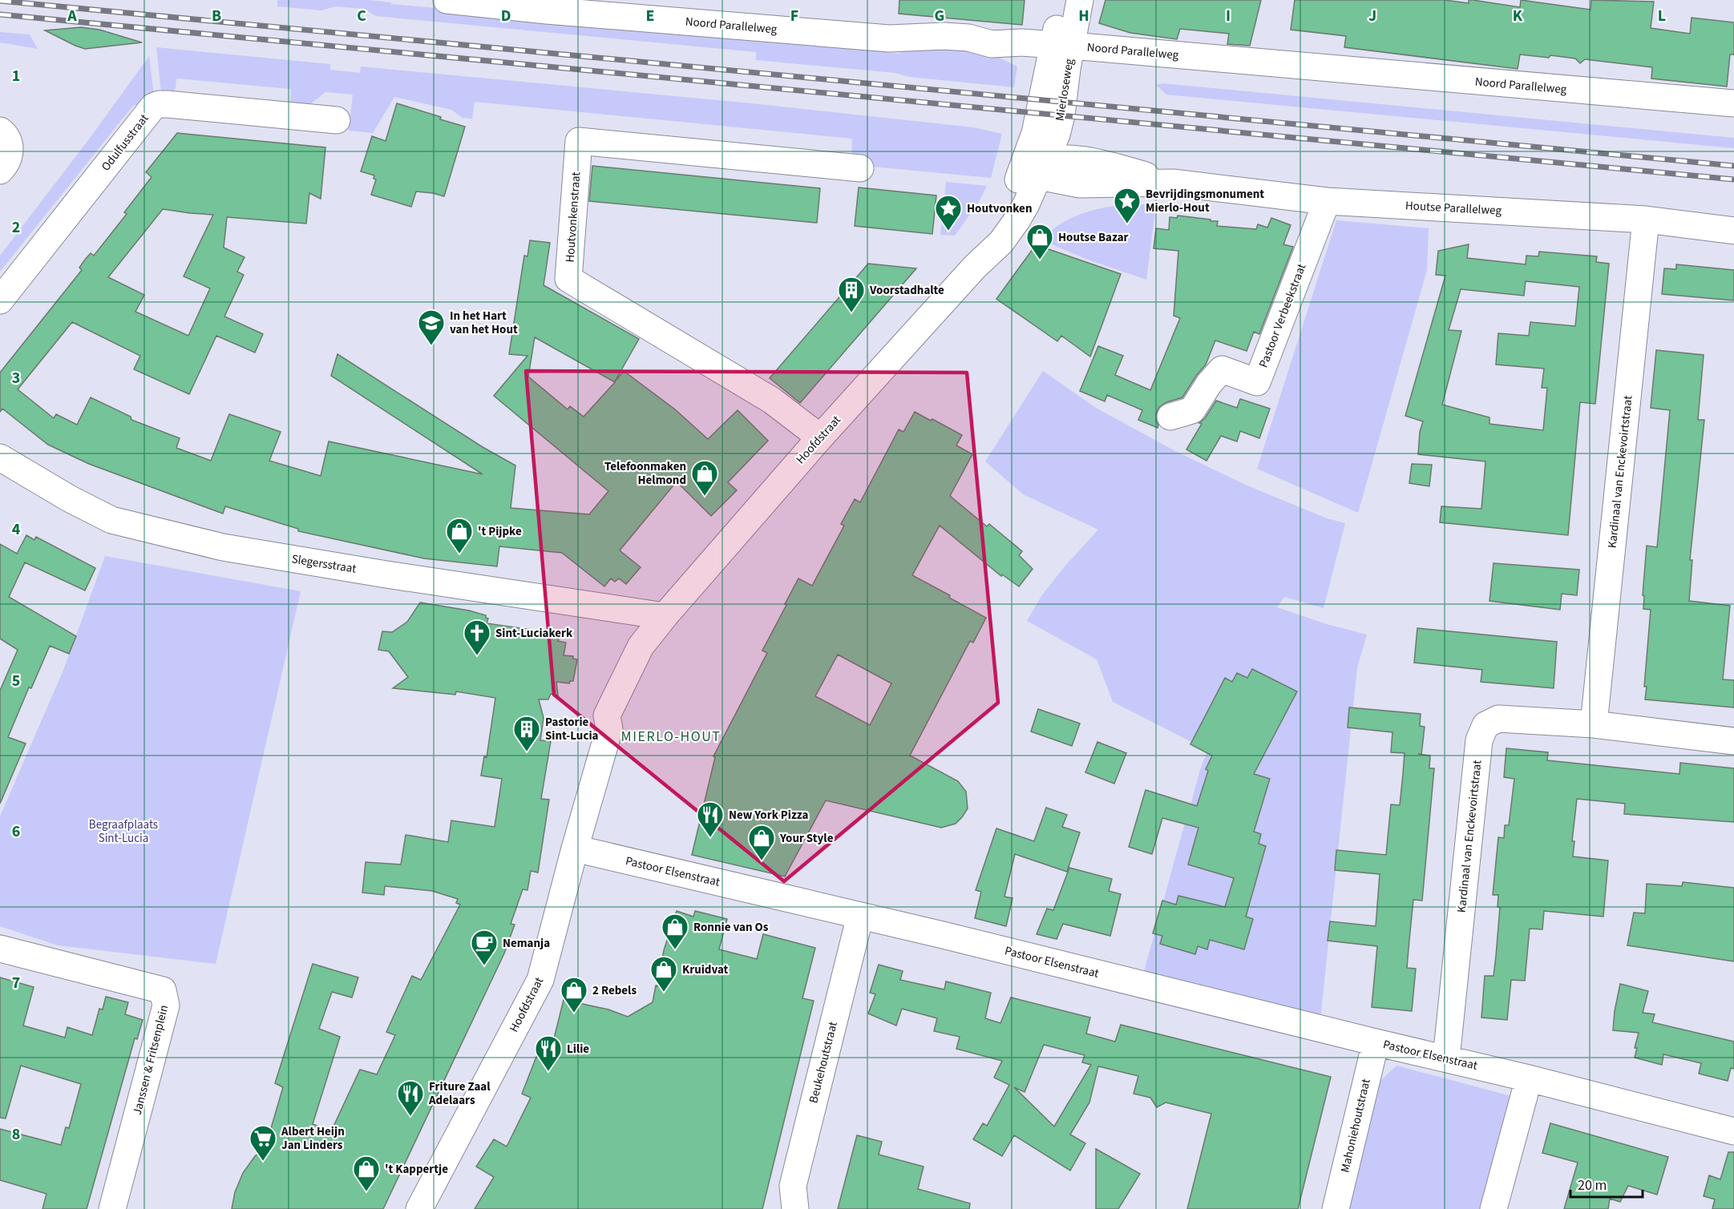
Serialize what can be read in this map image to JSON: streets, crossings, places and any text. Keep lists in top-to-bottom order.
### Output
{
  "streets": {
    "street": [
      "Noord Parallelweg",
      "Mierloseweg",
      "Odulfusstraat",
      "Houtse Parallelweg",
      "Houtvonkenstraat",
      "Pastoor Verbeekstraat",
      "Hoofdstraat",
      "Kardinaal van Enckevoirtstraat",
      "Slegersstraat",
      "Pastoor Elsenstraat",
      "Janssen & Fritsenplein",
      "Beukehoutstraat",
      "Mahoniehoutstraat"
    ]
  },
  "crossings": [
    ["Noord Parallelweg", "Mierloseweg"],
    ["Mierloseweg", "Houtse Parallelweg"],
    ["Mierloseweg", "Hoofdstraat"],
    ["Houtse Parallelweg", "Pastoor Verbeekstraat"],
    ["Houtse Parallelweg", "Hoofdstraat"],
    ["Houtse Parallelweg", "Kardinaal van Enckevoirtstraat"],
    ["Houtvonkenstraat", "Hoofdstraat"],
    ["Hoofdstraat", "Slegersstraat"],
    ["Hoofdstraat", "Pastoor Elsenstraat"],
    ["Kardinaal van Enckevoirtstraat", "Pastoor Elsenstraat"],
    ["Pastoor Elsenstraat", "Beukehoutstraat"],
    ["Pastoor Elsenstraat", "Mahoniehoutstraat"]
  ],
  "districts": ["MIERLO-HOUT"],
  "parks": ["Begraafplaats Sint-Lucia"],
  "places": {
    "place": ["Bevrijdingsmonument Mierlo-Hout", "Houtvonken"],
    "shop": [
      "Houtse Bazar",
      "Telefoonmaken Helmond",
      "'t Pijpke",
      "Your Style",
      "Ronnie van Os",
      "Kruidvat",
      "2 Rebels",
      "'t Kappertje"
    ],
    "building": ["Voorstadhalte", "Pastorie Sint-Lucia"],
    "school or university": ["In het Hart van het Hout"],
    "church": ["Sint-Luciakerk"],
    "restaurant": ["New York Pizza", "Lilie", "Friture Zaal Adelaars"],
    "cafe": ["Nemanja"],
    "supermarket": ["Albert Heijn Jan Linders"]
  },
  "scale_bar": "20 m",
  "grid": {
    "columns": [
      "A",
      "B",
      "C",
      "D",
      "E",
      "F",
      "G",
      "H",
      "I",
      "J",
      "K",
      "L"
    ],
    "rows": [
      "1",
      "2",
      "3",
      "4",
      "5",
      "6",
      "7",
      "8"
    ]
  }
}
